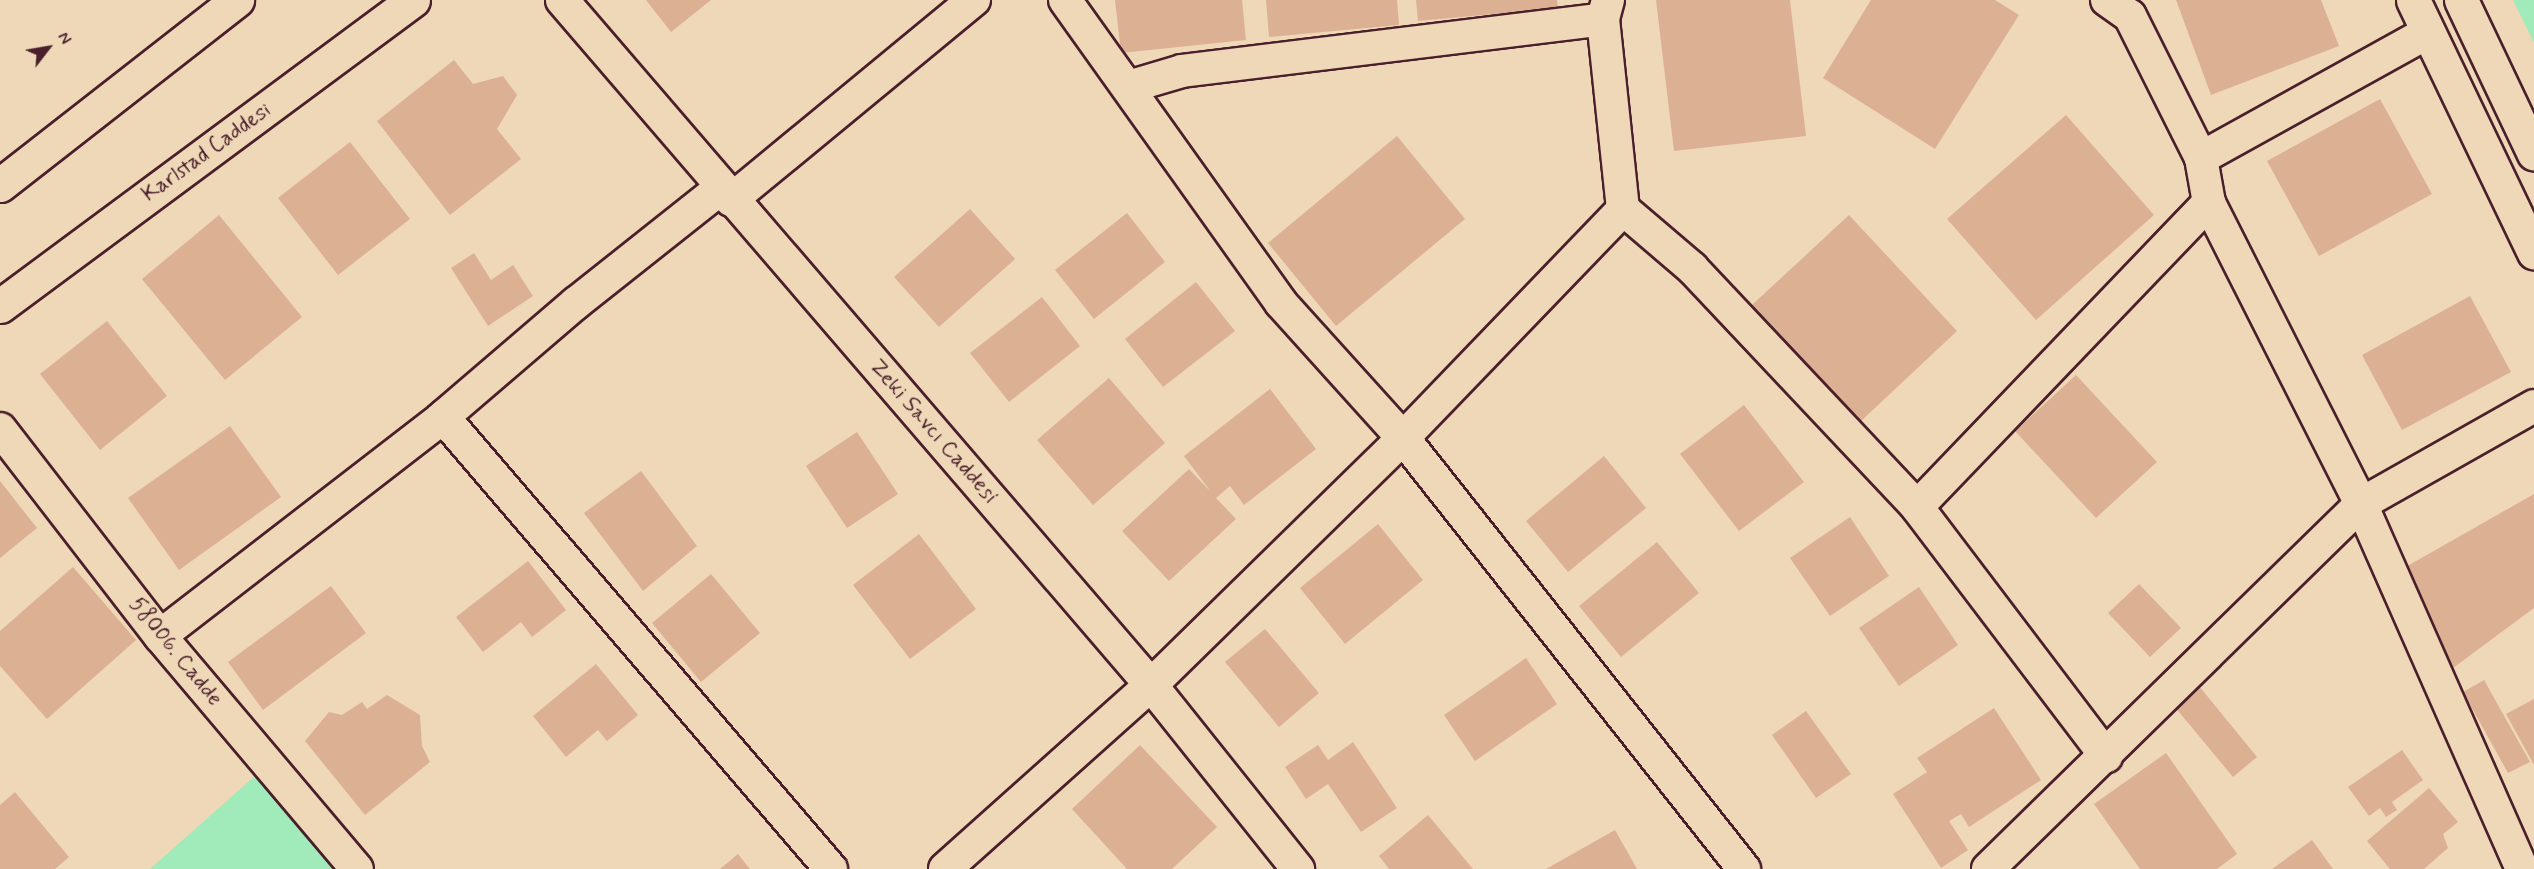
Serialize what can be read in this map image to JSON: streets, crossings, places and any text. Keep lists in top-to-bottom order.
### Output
{
  "streets": {
    "street": ["Karlstad Caddesi", "Zeki Savcı Caddesi", "58006. Cadde"]
  },
  "north": "top right"
}
